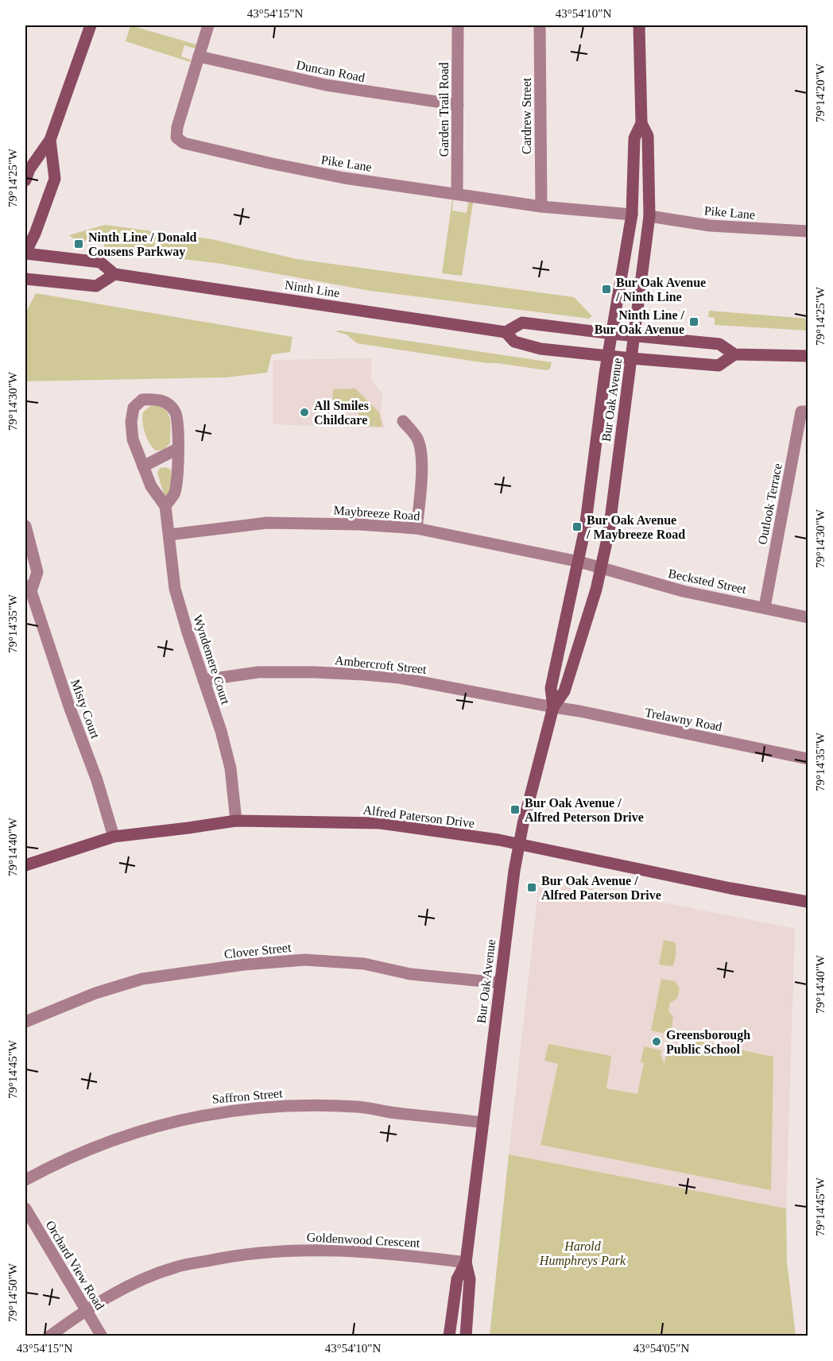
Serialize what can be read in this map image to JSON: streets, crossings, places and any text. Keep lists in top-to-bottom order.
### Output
{
  "streets": {
    "street": [
      "Duncan Road",
      "Garden Trail Road",
      "Cardrew Street",
      "Pike Lane",
      "Ninth Line",
      "Bur Oak Avenue",
      "Outlook Terrace",
      "Maybreeze Road",
      "Becksted Street",
      "Wyndemere Court",
      "Ambercroft Street",
      "Misty Court",
      "Trelawny Road",
      "Alfred Paterson Drive",
      "Clover Street",
      "Saffron Street",
      "Goldenwood Crescent",
      "Orchard View Road"
    ]
  },
  "crossings": [
    ["Duncan Road", "Garden Trail Road"],
    ["Duncan Road", "Pike Lane"],
    ["Garden Trail Road", "Pike Lane"],
    ["Cardrew Street", "Pike Lane"],
    ["Pike Lane", "Bur Oak Avenue"],
    ["Ninth Line", "Bur Oak Avenue"],
    ["Bur Oak Avenue", "Maybreeze Road"],
    ["Bur Oak Avenue", "Becksted Street"],
    ["Bur Oak Avenue", "Ambercroft Street"],
    ["Bur Oak Avenue", "Trelawny Road"],
    ["Bur Oak Avenue", "Alfred Paterson Drive"],
    ["Bur Oak Avenue", "Clover Street"],
    ["Bur Oak Avenue", "Saffron Street"],
    ["Bur Oak Avenue", "Goldenwood Crescent"],
    ["Outlook Terrace", "Becksted Street"],
    ["Maybreeze Road", "Wyndemere Court"],
    ["Wyndemere Court", "Ambercroft Street"],
    ["Wyndemere Court", "Alfred Paterson Drive"],
    ["Ambercroft Street", "Trelawny Road"],
    ["Misty Court", "Alfred Paterson Drive"],
    ["Goldenwood Crescent", "Orchard View Road"]
  ],
  "parks": ["Harold Humphreys Park"],
  "places": {
    "transit": [
      "Ninth Line / Donald Cousens Parkway",
      "Bur Oak Avenue / Ninth Line",
      "Ninth Line / Bur Oak Avenue",
      "Bur Oak Avenue / Maybreeze Road",
      "Bur Oak Avenue / Alfred Peterson Drive",
      "Bur Oak Avenue / Alfred Paterson Drive"
    ],
    "other": ["All Smiles Childcare", "Greensborough Public School"]
  },
  "coordinates": [
    "43°54'15\"N",
    "43°54'10\"N",
    "79°14'20\"W",
    "79°14'25\"W",
    "79°14'30\"W",
    "79°14'35\"W",
    "79°14'40\"W",
    "79°14'45\"W",
    "79°14'50\"W",
    "43°54'05\"N"
  ]
}
